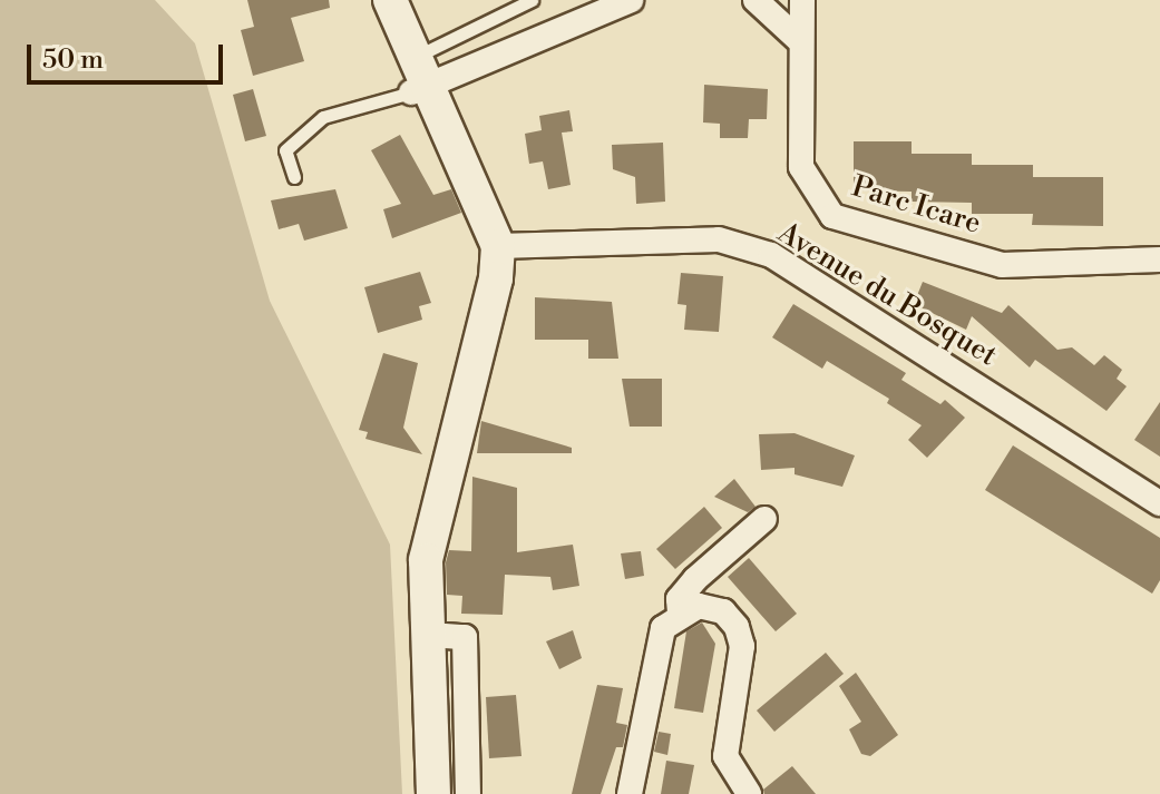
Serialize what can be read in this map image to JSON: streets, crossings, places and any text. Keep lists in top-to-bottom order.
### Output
{
  "streets": {
    "street": ["Parc Icare", "Avenue du Bosquet"]
  },
  "scale_bar": "50 m"
}
